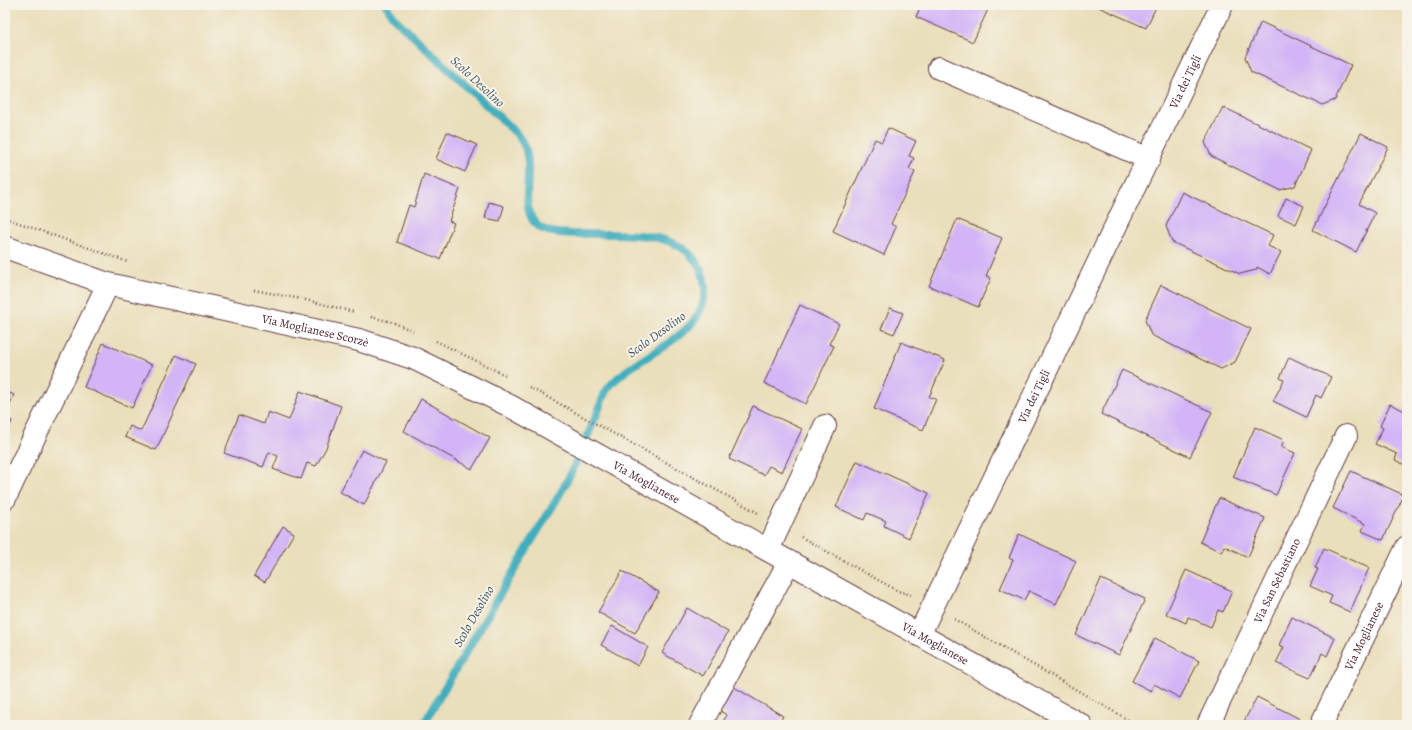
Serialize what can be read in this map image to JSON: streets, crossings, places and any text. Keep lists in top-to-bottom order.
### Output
{
  "streets": {
    "street": [
      "Via dei Tigli",
      "Via Moglianese Scorzè",
      "Via Moglianese",
      "Via San Sebastiano"
    ]
  },
  "crossings": [
    ["Via dei Tigli", "Via Moglianese"],
    ["Via Moglianese Scorzè", "Via Moglianese"]
  ],
  "water": ["Scolo Desolino"]
}
